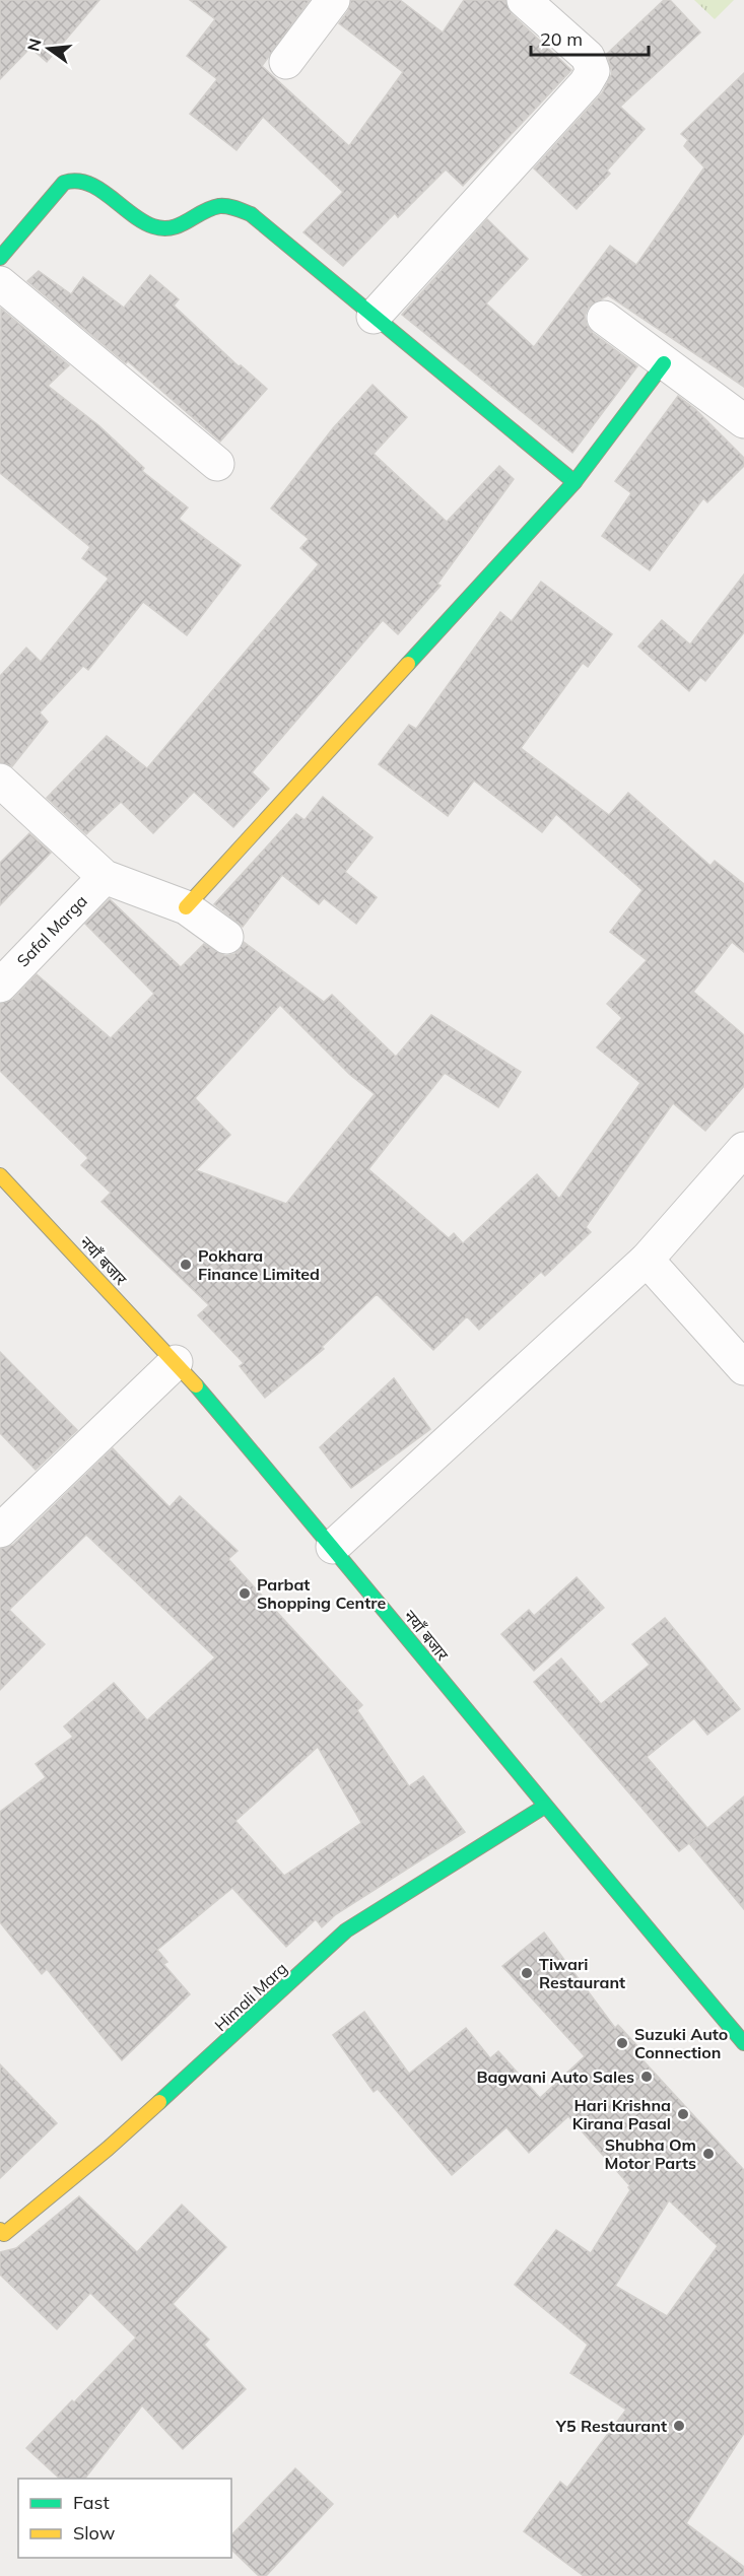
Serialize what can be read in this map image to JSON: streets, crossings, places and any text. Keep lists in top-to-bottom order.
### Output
{
  "streets": {
    "street": ["Safal Marga", "नयाँ बजार", "Himali Marg"]
  },
  "crossings": [
    ["नयाँ बजार", "Himali Marg"]
  ],
  "places": [
    "Pokhara Finance Limited",
    "Parbat Shopping Centre",
    "Tiwari Restaurant",
    "Suzuki Auto Connection",
    "Bagwani Auto Sales",
    "Hari Krishna Kirana Pasal",
    "Shubha Om Motor Parts",
    "Y5 Restaurant"
  ],
  "legend": ["Fast", "Slow"],
  "scale_bar": "20 m",
  "north": "left"
}
